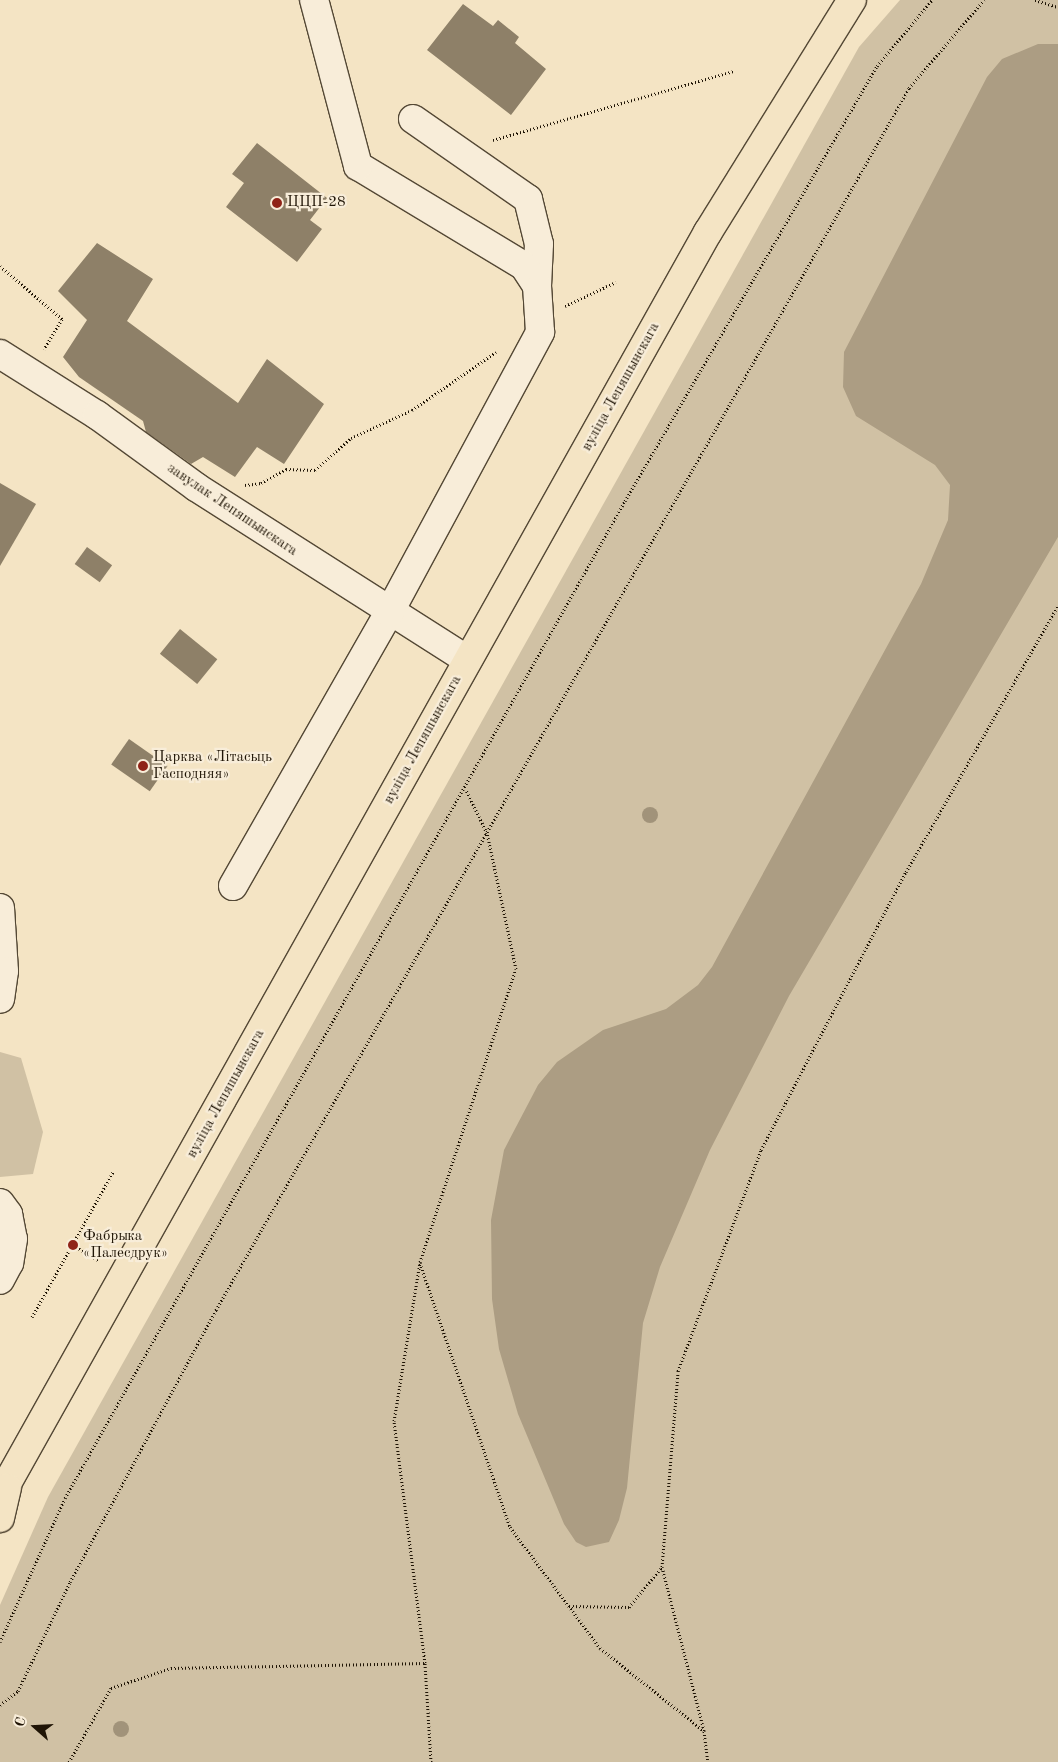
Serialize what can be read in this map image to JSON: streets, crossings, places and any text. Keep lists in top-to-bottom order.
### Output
{
  "streets": {
    "main road": ["вуліца Лепяшынскага"],
    "street": ["завулак Лепяшынскага"]
  },
  "crossings": [
    ["вуліца Лепяшынскага", "завулак Лепяшынскага"]
  ],
  "places": ["ЦЦП-28", "Царква «Літасьць Гасподняя»", "Фабрыка «Палесдрук»"],
  "north": "left"
}
